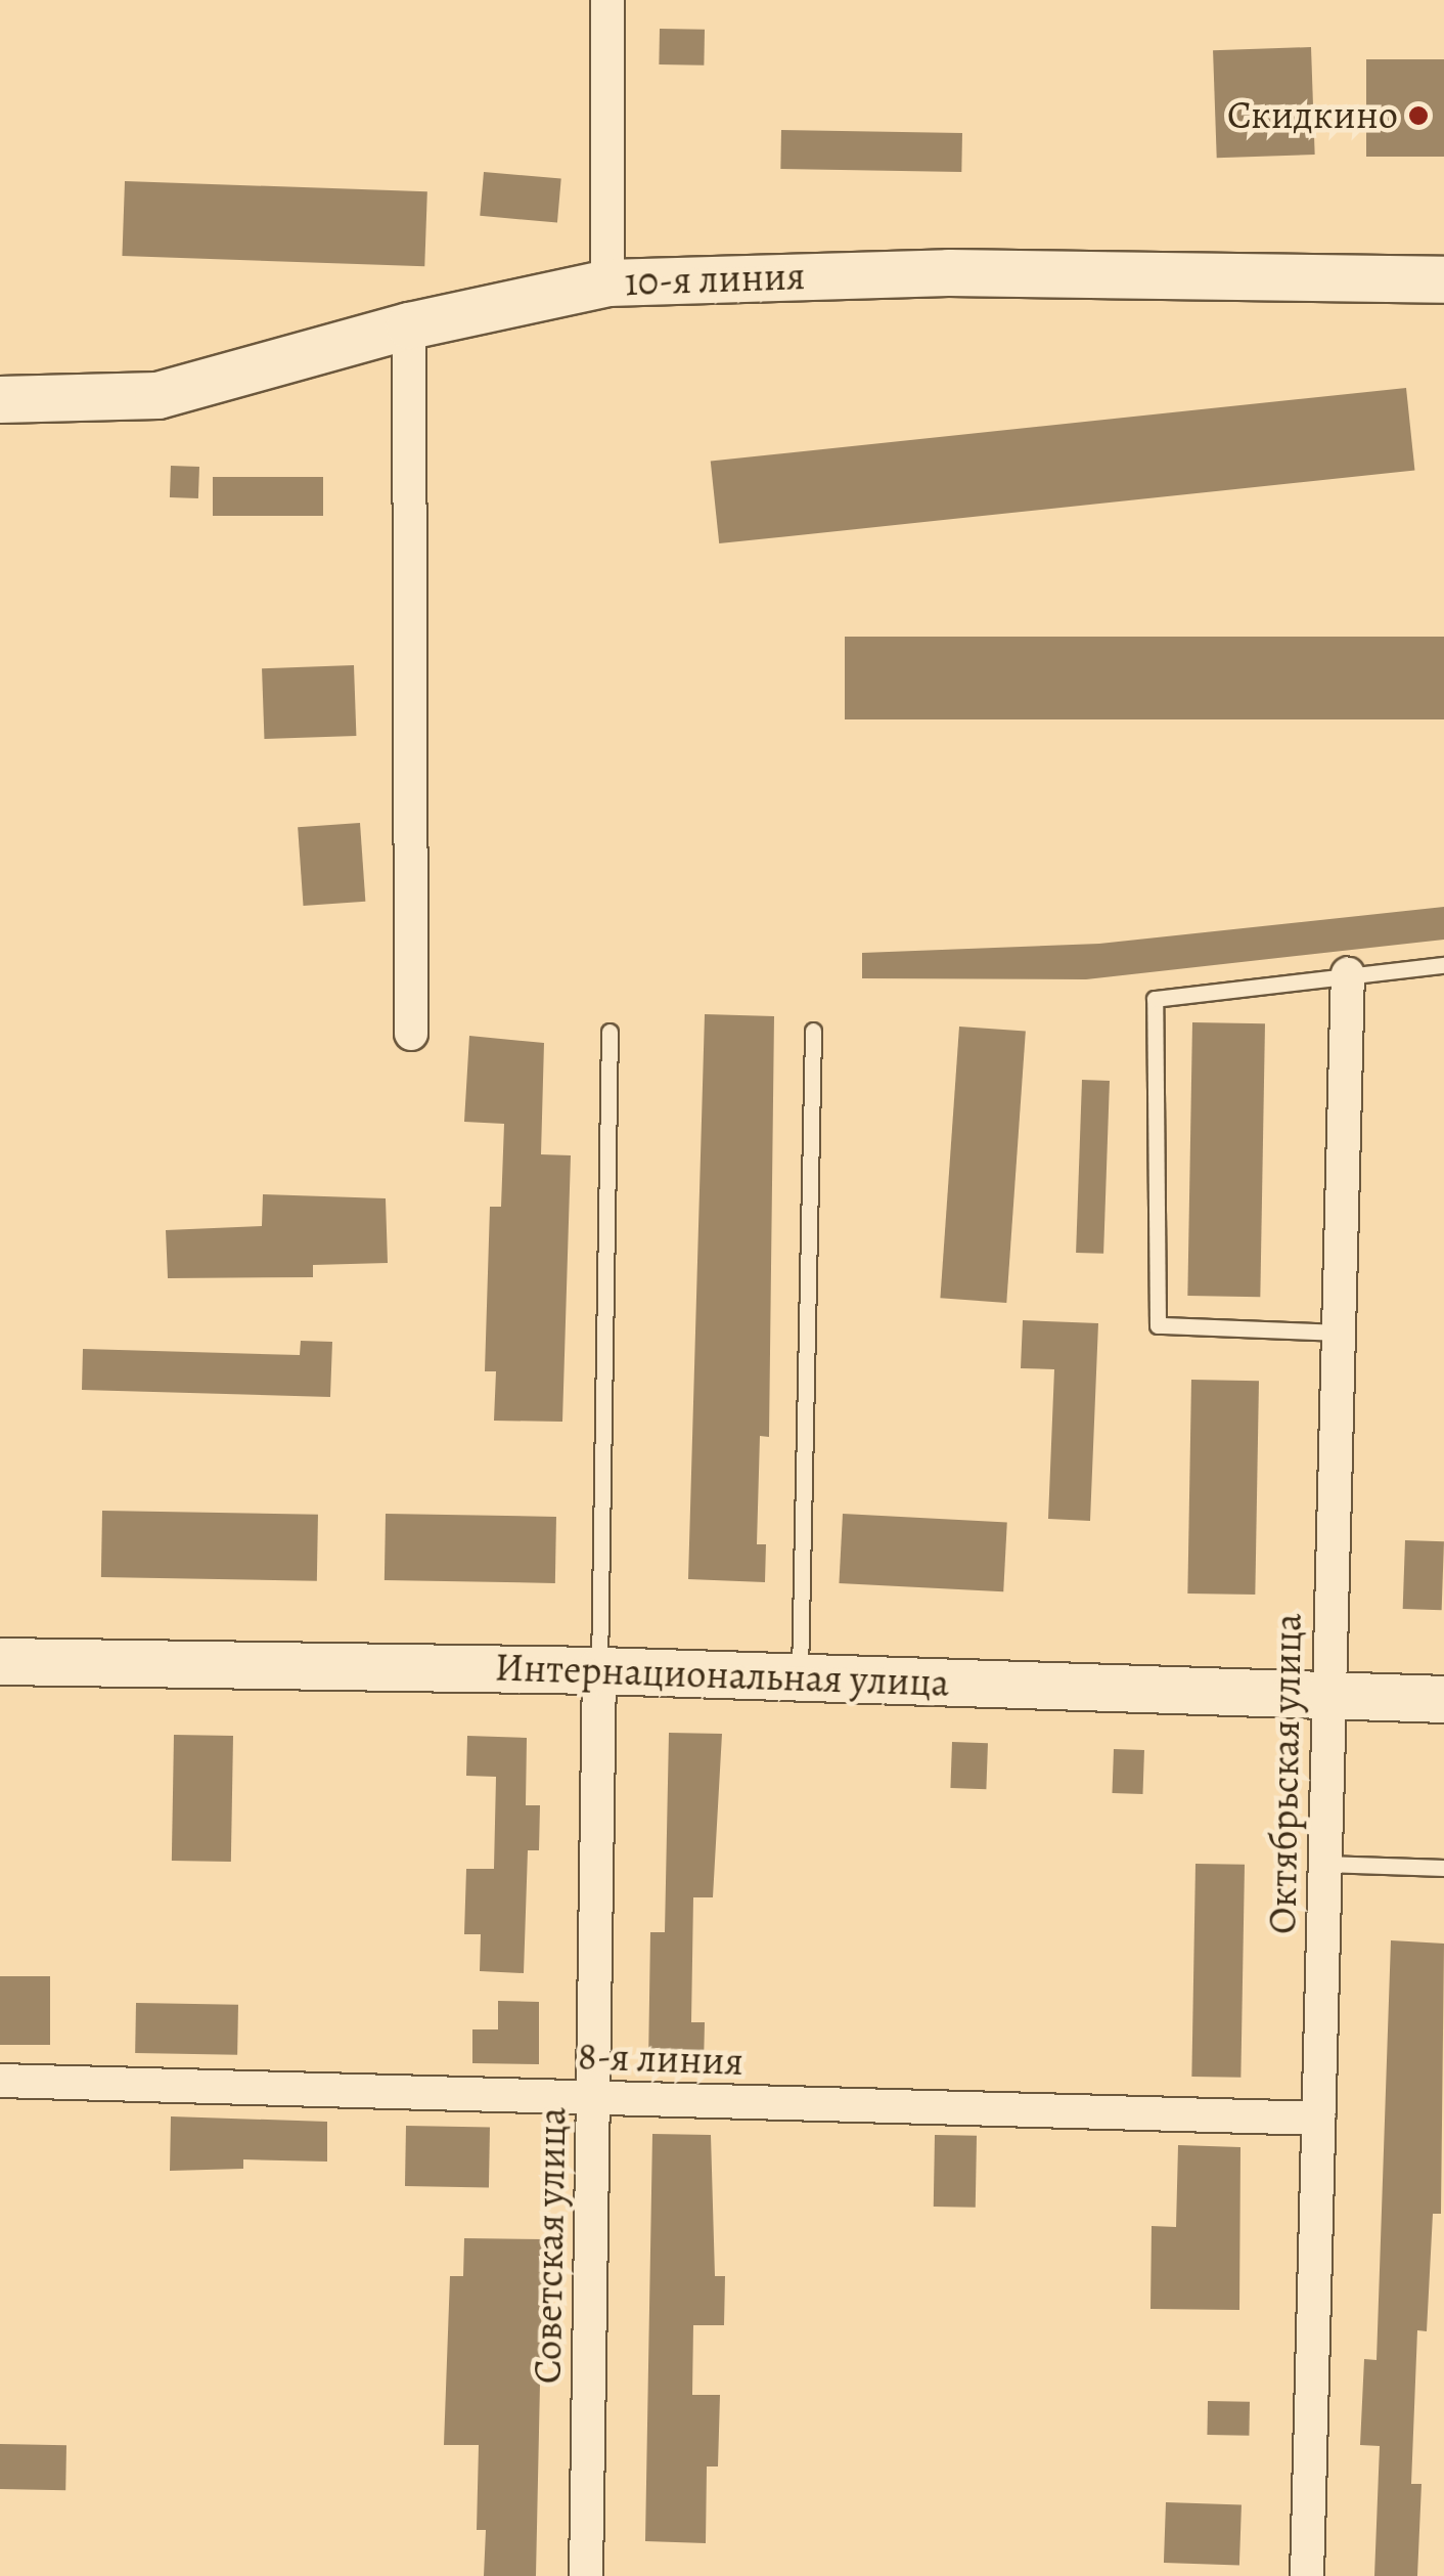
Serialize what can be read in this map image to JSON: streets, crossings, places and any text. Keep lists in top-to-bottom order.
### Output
{
  "streets": {
    "street": [
      "10-я линия",
      "Интернациональная улица",
      "Октябрьская улица",
      "8-я линия",
      "Советская улица"
    ]
  },
  "crossings": [
    ["Интернациональная улица", "Октябрьская улица"],
    ["Интернациональная улица", "Советская улица"],
    ["Октябрьская улица", "8-я линия"],
    ["8-я линия", "Советская улица"]
  ],
  "places": ["Скидкино"]
}
